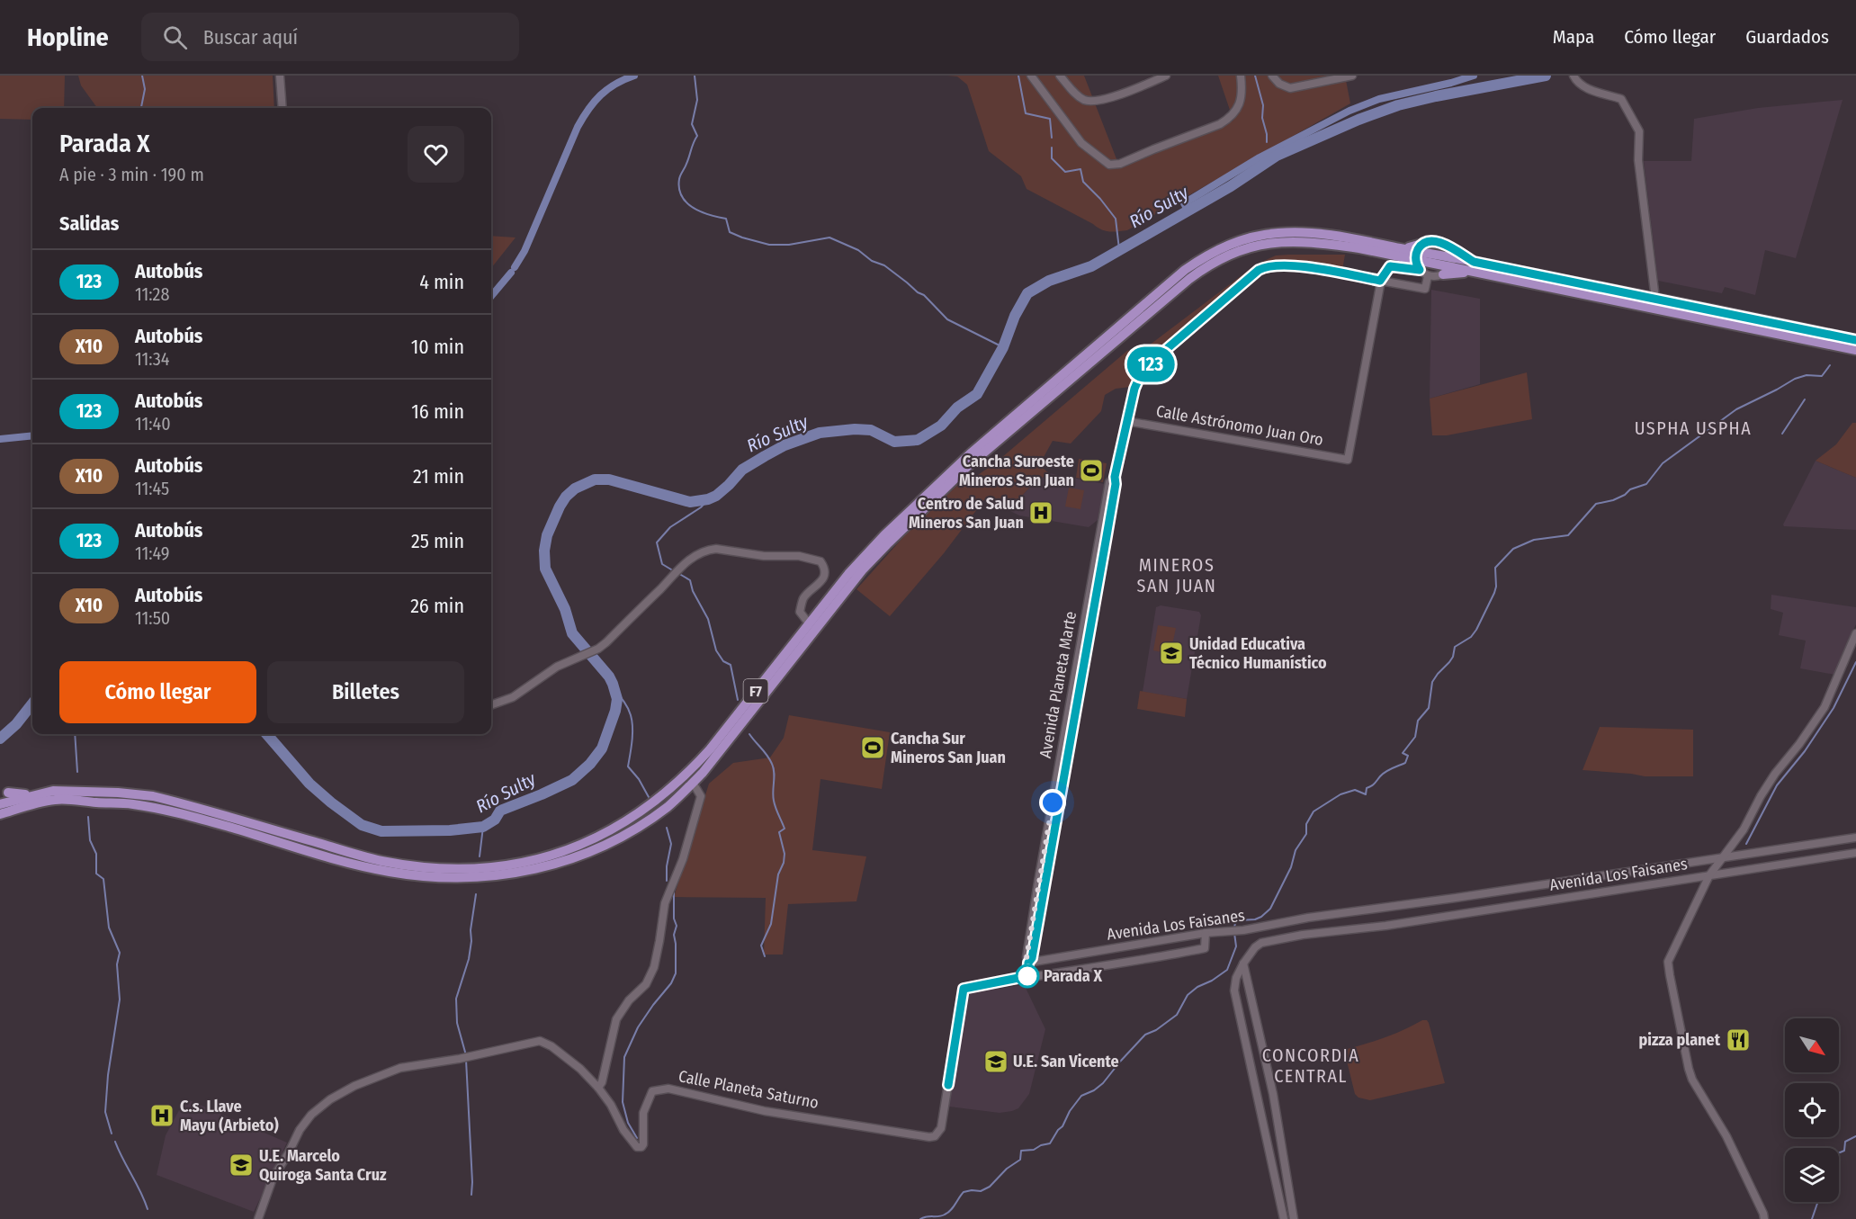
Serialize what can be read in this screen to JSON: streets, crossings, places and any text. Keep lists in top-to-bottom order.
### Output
{
  "streets": {
    "highway": ["F7"],
    "street": [
      "Calle Astrónomo Juan Oro",
      "Avenida Planeta Marte",
      "Avenida Los Faisanes",
      "Calle Planeta Saturno"
    ]
  },
  "crossings": [
    ["Calle Astrónomo Juan Oro", "Avenida Planeta Marte"],
    ["Avenida Planeta Marte", "Avenida Los Faisanes"],
    ["Avenida Los Faisanes", "Calle Planeta Saturno"]
  ],
  "districts": ["USPHA USPHA", "MINEROS SAN JUAN", "CONCORDIA CENTRAL"],
  "water": ["Río Sulty"],
  "places": {
    "sports": ["Cancha Suroeste Mineros San Juan", "Cancha Sur Mineros San Juan"],
    "hospital": ["Centro de Salud Mineros San Juan", "C.s. Llave Mayu (Arbieto)"],
    "school or university": ["Unidad Educativa Técnico Humanístico", "U.E. San Vicente", "U.E. Marcelo Quiroga Santa Cruz"],
    "other": ["Parada X"],
    "restaurant": ["pizza planet"]
  },
  "lines": ["bus line 123"],
  "north": "bottom right",
  "page": {
    "header": "Hopline",
    "search": "Buscar aquí",
    "nav": ["Mapa", "Cómo llegar", "Guardados"],
    "on_map": "123",
    "heading": [
      ["Parada X", "A pie · 3 min · 190 m"],
      "Salidas"
    ],
    "list": [
      {
        "mark": "123",
        "name": "Autobús",
        "note": "11:28",
        "value": "4 min"
      },
      {
        "mark": "X10",
        "name": "Autobús",
        "note": "11:34",
        "value": "10 min"
      },
      {
        "mark": "123",
        "name": "Autobús",
        "note": "11:40",
        "value": "16 min"
      },
      {
        "mark": "X10",
        "name": "Autobús",
        "note": "11:45",
        "value": "21 min"
      },
      {
        "mark": "123",
        "name": "Autobús",
        "note": "11:49",
        "value": "25 min"
      },
      {
        "mark": "X10",
        "name": "Autobús",
        "note": "11:50",
        "value": "26 min"
      }
    ],
    "buttons": ["Cómo llegar", "Billetes"]
  }
}
